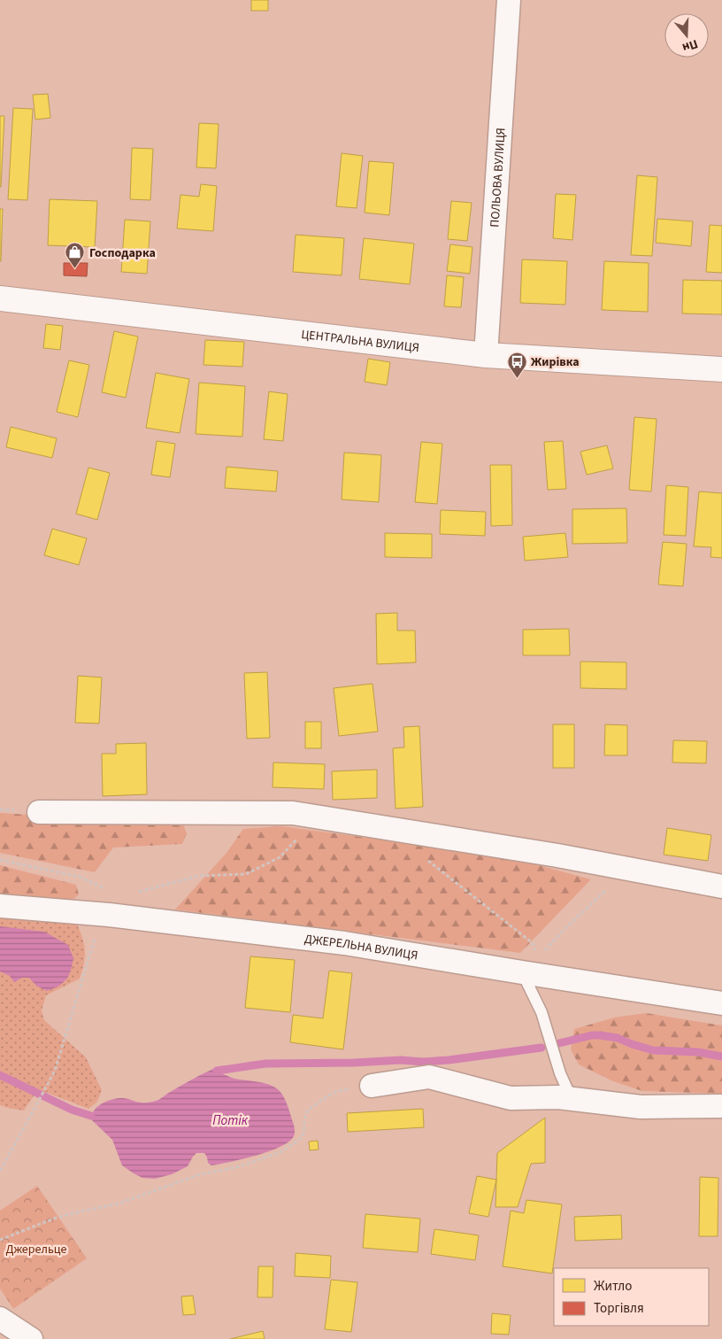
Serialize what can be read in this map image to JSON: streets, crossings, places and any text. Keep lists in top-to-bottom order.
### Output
{
  "streets": {
    "street": ["ПОЛЬОВА ВУЛИЦЯ", "ЦЕНТРАЛЬНА ВУЛИЦЯ", "ДЖЕРЕЛЬНА ВУЛИЦЯ"]
  },
  "crossings": [
    ["ПОЛЬОВА ВУЛИЦЯ", "ЦЕНТРАЛЬНА ВУЛИЦЯ"]
  ],
  "water": ["Потік"],
  "parks": ["Джерельце"],
  "places": {
    "shop": ["Господарка"],
    "bus stop": ["Жирівка"]
  },
  "legend": ["Житло", "Торгівля"],
  "north": "bottom"
}
